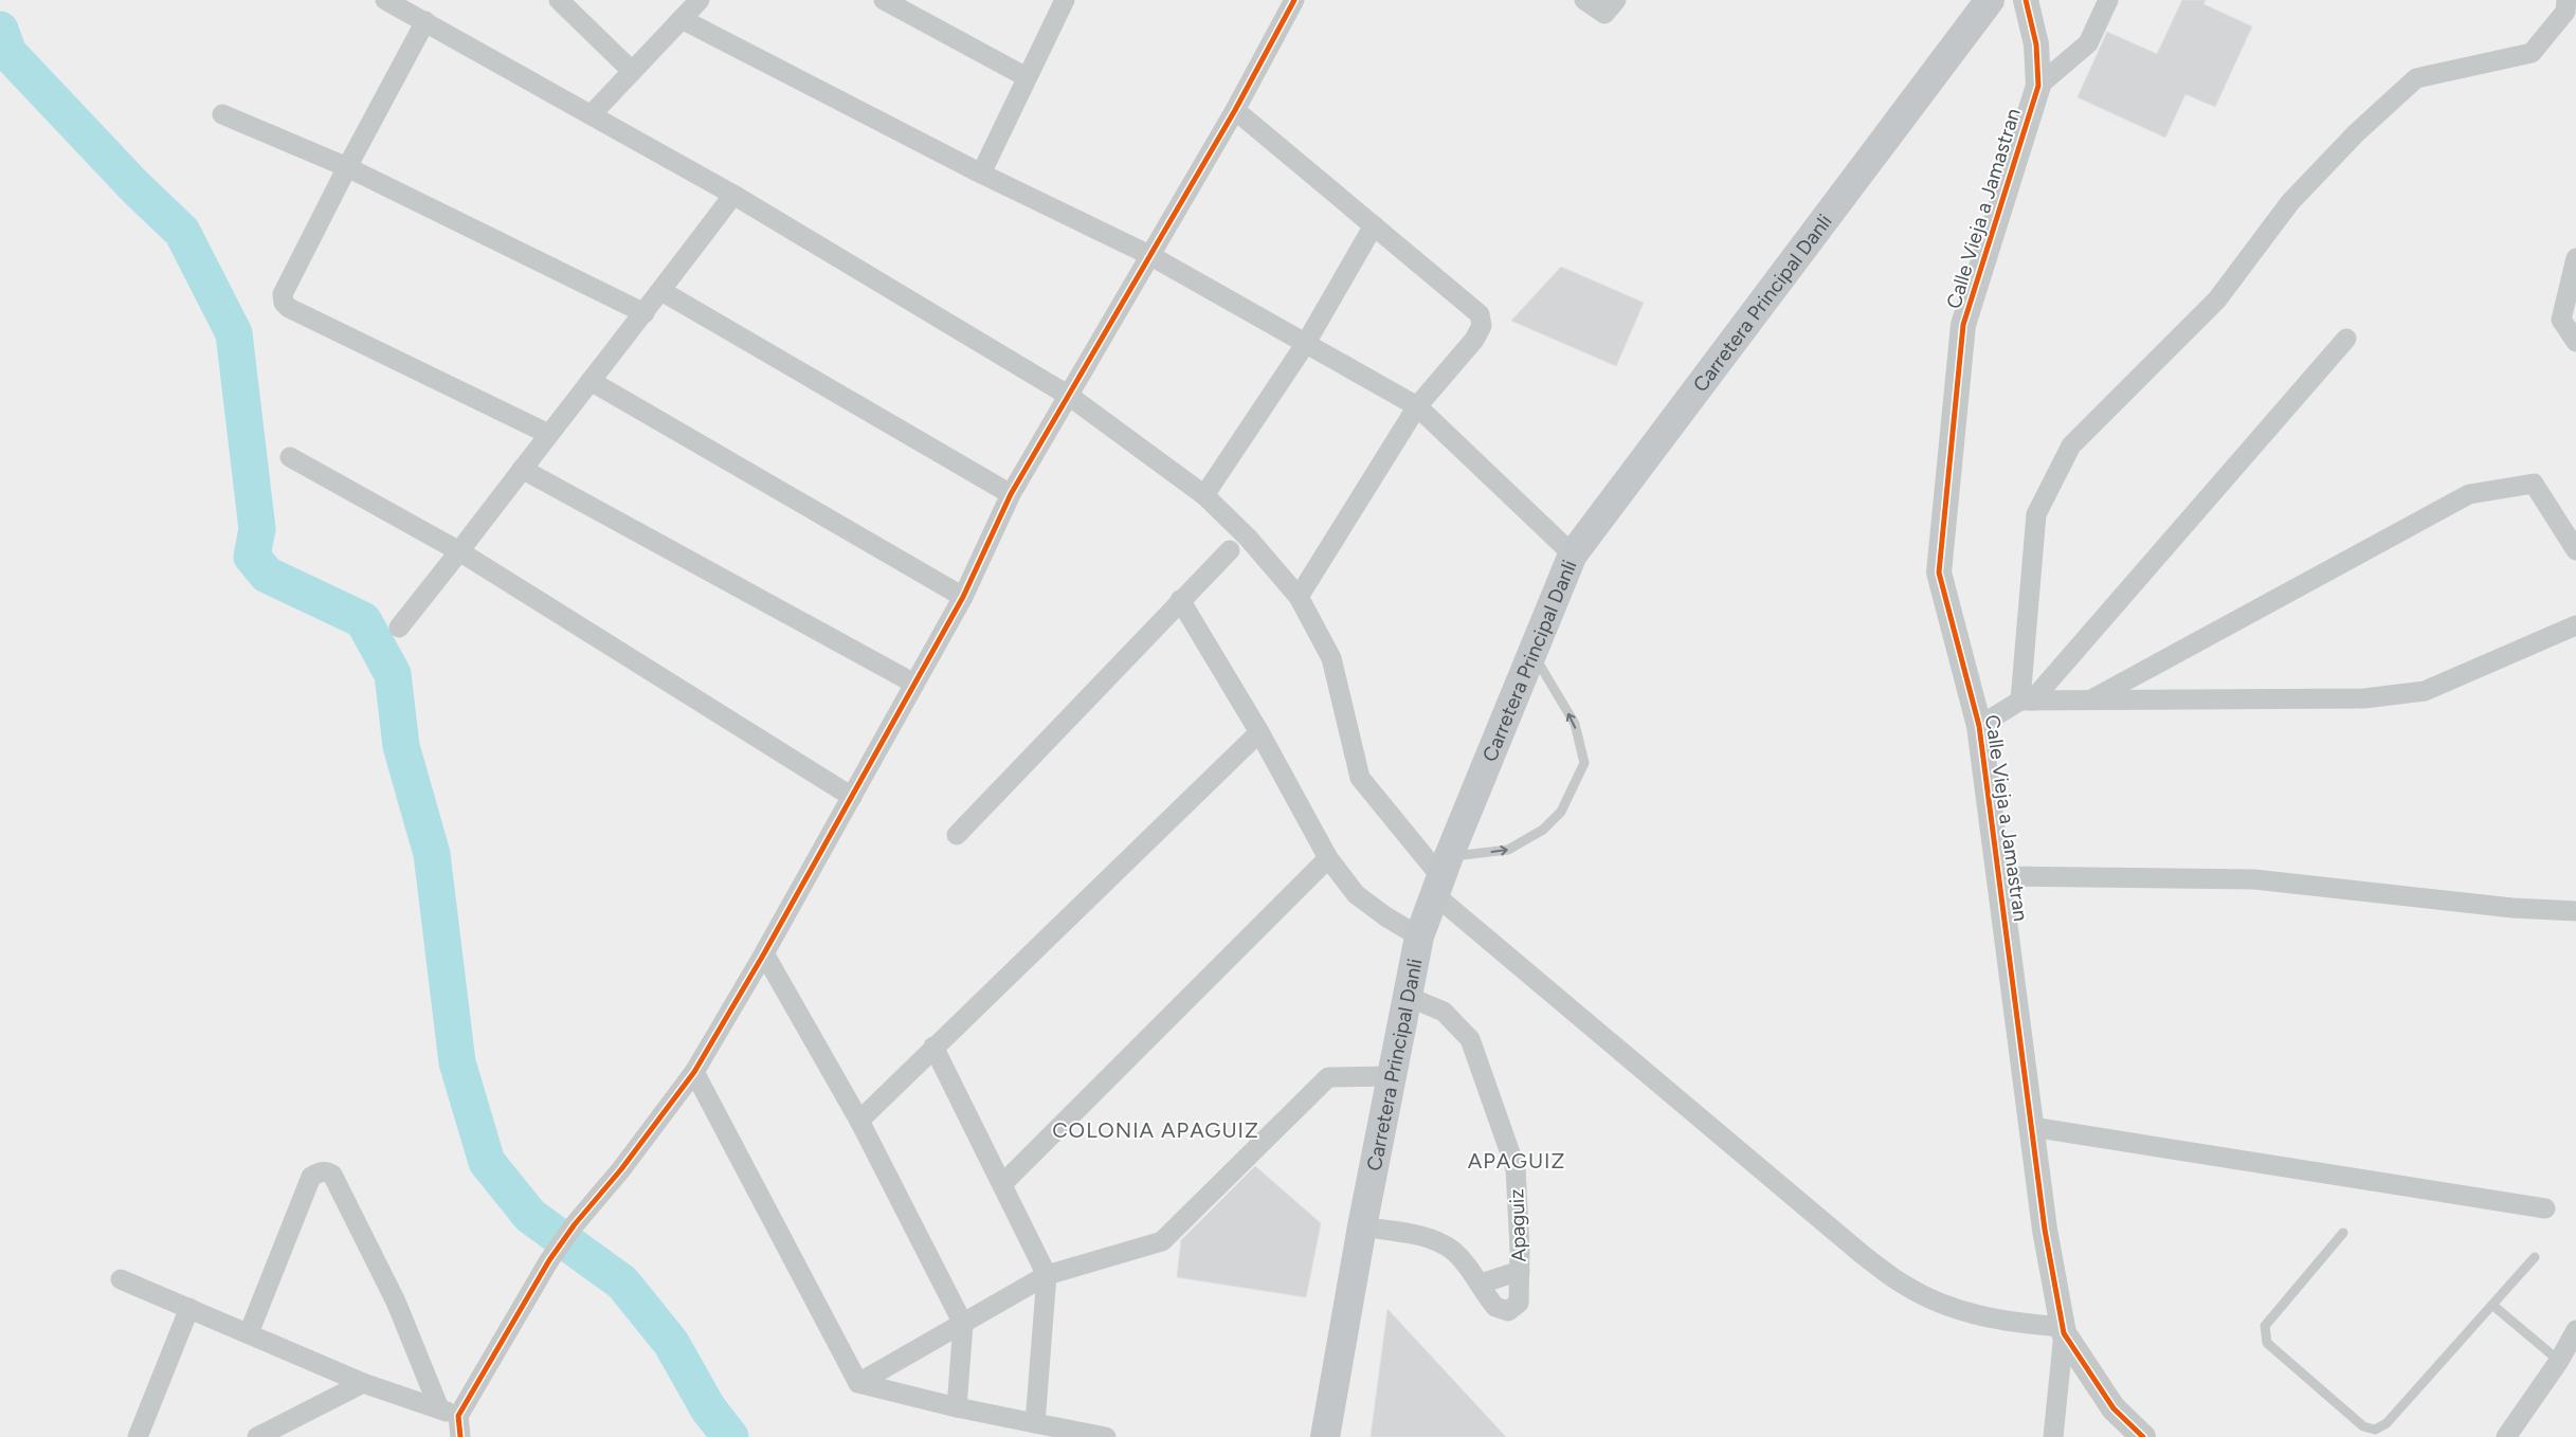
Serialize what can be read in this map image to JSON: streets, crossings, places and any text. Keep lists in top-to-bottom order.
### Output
{
  "streets": {
    "main road": ["Carretera Principal Danli"],
    "street": ["Calle Vieja a Jamastran", "Apaguiz"]
  },
  "crossings": [
    ["Carretera Principal Danli", "Apaguiz"]
  ],
  "districts": ["COLONIA APAGUIZ", "APAGUIZ"]
}
